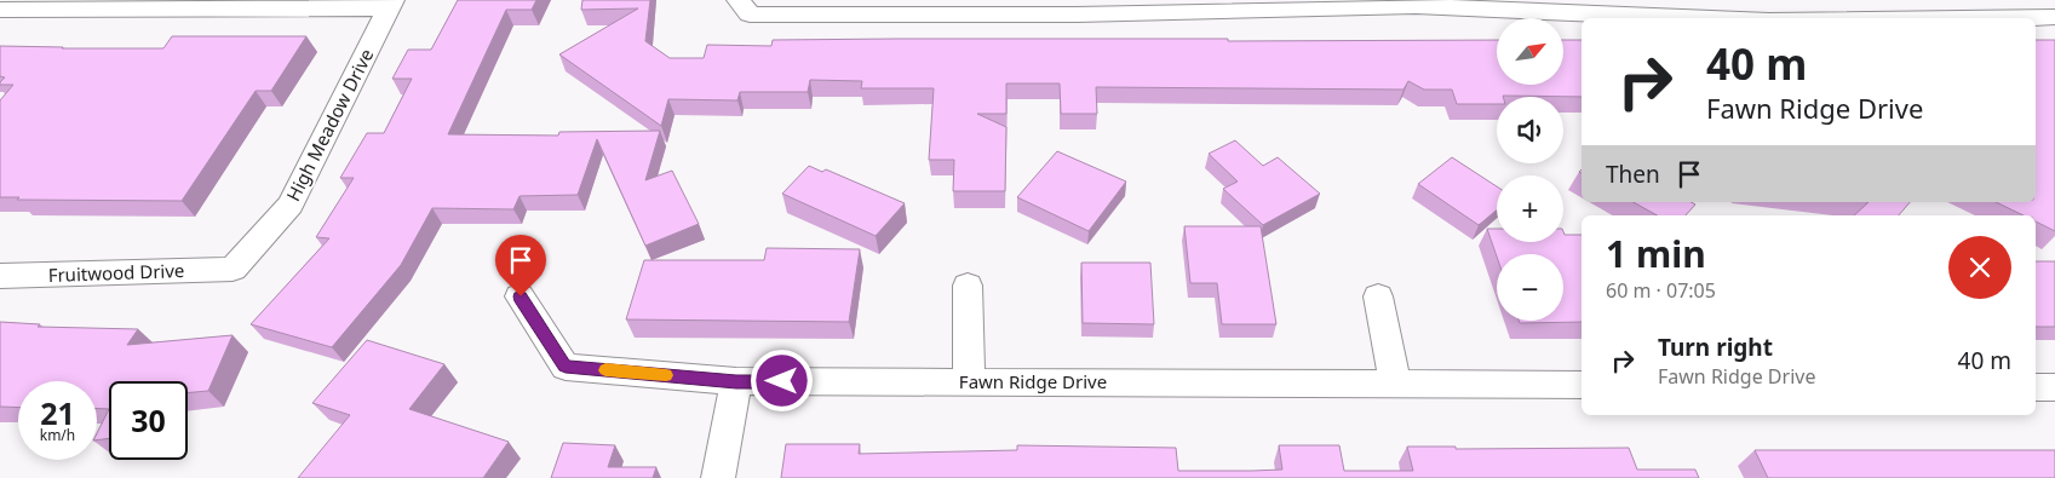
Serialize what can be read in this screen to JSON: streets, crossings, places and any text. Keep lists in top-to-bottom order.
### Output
{
  "streets": {
    "street": ["High Meadow Drive", "Fruitwood Drive", "Fawn Ridge Drive"]
  },
  "crossings": [
    ["High Meadow Drive", "Fruitwood Drive"]
  ],
  "north": "top right",
  "page": {
    "map_buttons": ["+", "−"],
    "turn": ["40 m", "Fawn Ridge Drive"],
    "then": "Then",
    "heading": ["1 min", "60 m · 07:05"],
    "list": [
      {
        "name": "Turn right",
        "note": "Fawn Ridge Drive",
        "value": "40 m"
      }
    ],
    "speed": "21 km/h",
    "limit": "30"
  }
}
